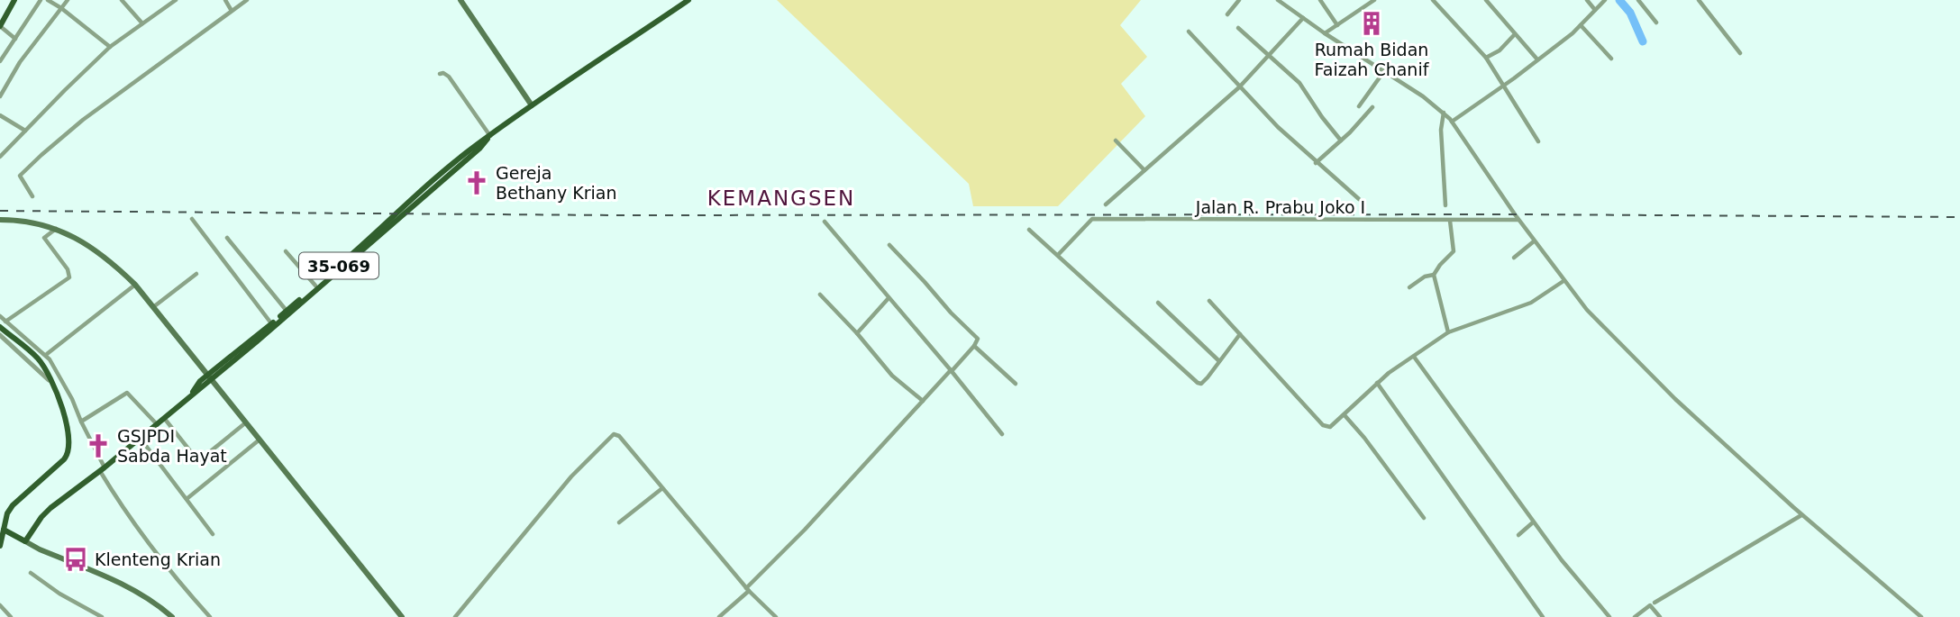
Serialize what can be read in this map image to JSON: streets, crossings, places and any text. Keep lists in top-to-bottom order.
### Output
{
  "streets": {
    "main road": ["35-069"],
    "street": ["Jalan R. Prabu Joko I"]
  },
  "districts": ["KEMANGSEN"],
  "places": {
    "building": ["Rumah Bidan Faizah Chanif"],
    "church": ["Gereja Bethany Krian", "GSJPDI Sabda Hayat"],
    "bus stop": ["Klenteng Krian"]
  }
}
